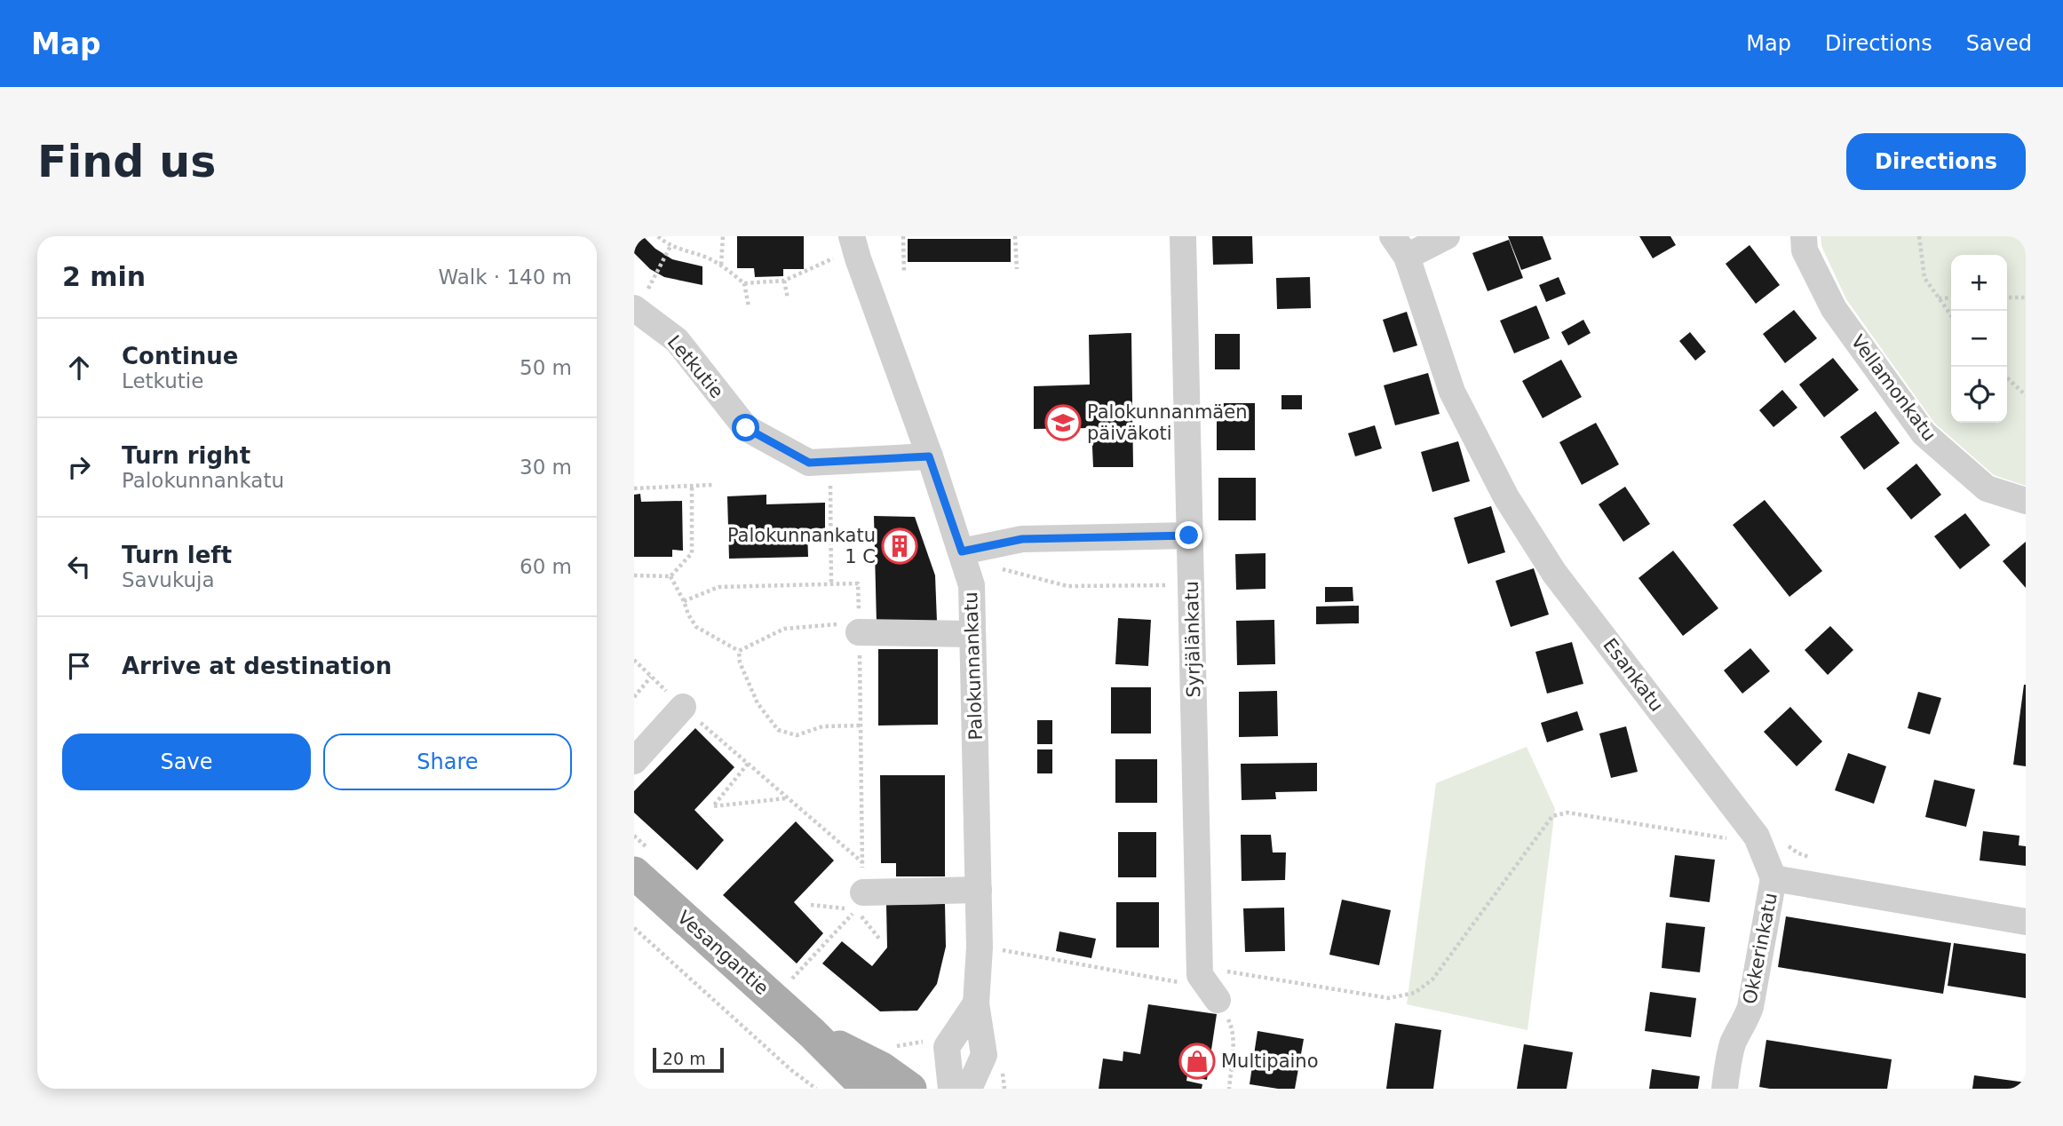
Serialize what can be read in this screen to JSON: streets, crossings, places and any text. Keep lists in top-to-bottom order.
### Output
{
  "streets": {
    "main road": ["Vesangantie"],
    "street": [
      "Letkutie",
      "Vellamonkatu",
      "Syrjälänkatu",
      "Palokunnankatu",
      "Esankatu",
      "Okkerinkatu"
    ]
  },
  "crossings": [
    ["Letkutie", "Palokunnankatu"],
    ["Esankatu", "Okkerinkatu"]
  ],
  "places": {
    "school or university": ["Palokunnanmäen päiväkoti"],
    "building": ["Palokunnankatu 1 C"],
    "shop": ["Multipaino"]
  },
  "scale_bar": "20 m",
  "page": {
    "header": "Map",
    "nav": ["Map", "Directions", "Saved"],
    "buttons": [
      "Directions",
      ["Save", "Share"]
    ],
    "title": "Find us",
    "heading": ["2 min", "Walk · 140 m"],
    "map_buttons": ["+", "−"],
    "list": [
      ["Continue", "Letkutie", "50 m"],
      ["Turn right", "Palokunnankatu", "30 m"],
      ["Turn left", "Savukuja", "60 m"],
      "Arrive at destination"
    ],
    "scale": "20 m"
  }
}
